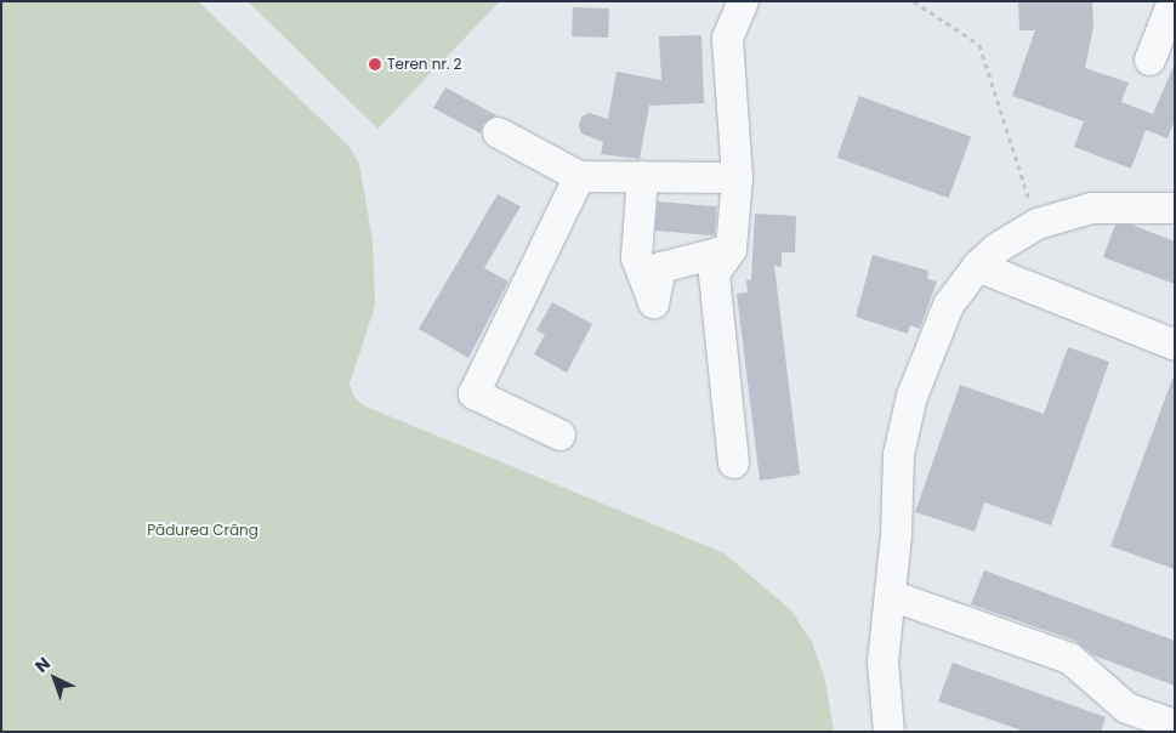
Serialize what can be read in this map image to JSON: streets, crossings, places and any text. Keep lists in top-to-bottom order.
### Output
{
  "parks": ["Pădurea Crâng"],
  "places": ["Teren nr. 2"],
  "north": "top left"
}
